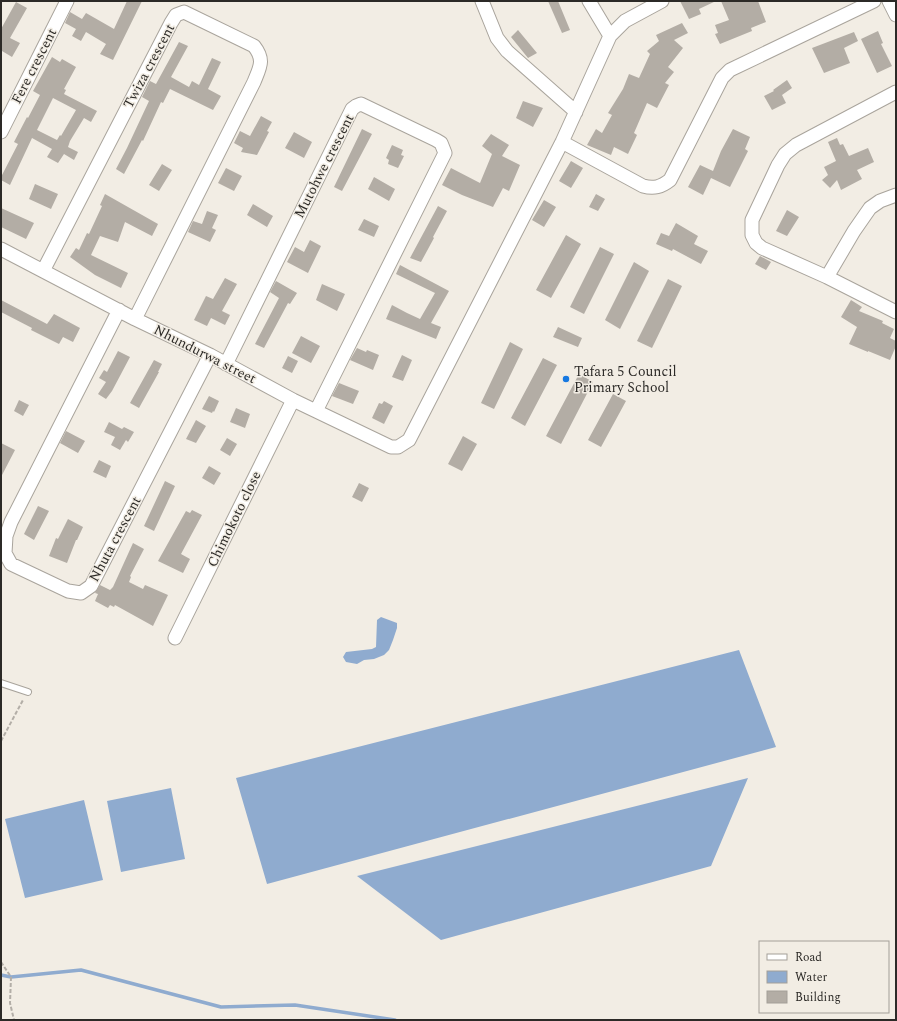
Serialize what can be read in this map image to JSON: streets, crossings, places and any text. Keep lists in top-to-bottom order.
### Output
{
  "streets": {
    "street": [
      "Fere crescent",
      "Twiza crescent",
      "Mutohwe crescent",
      "Nhundurwa street",
      "Chimokoto close",
      "Nhuta crescent"
    ]
  },
  "crossings": [
    ["Twiza crescent", "Nhundurwa street"],
    ["Mutohwe crescent", "Nhundurwa street"],
    ["Nhundurwa street", "Chimokoto close"],
    ["Nhundurwa street", "Nhuta crescent"]
  ],
  "places": ["Tafara 5 Council Primary School"],
  "legend": ["Road", "Water", "Building"]
}
